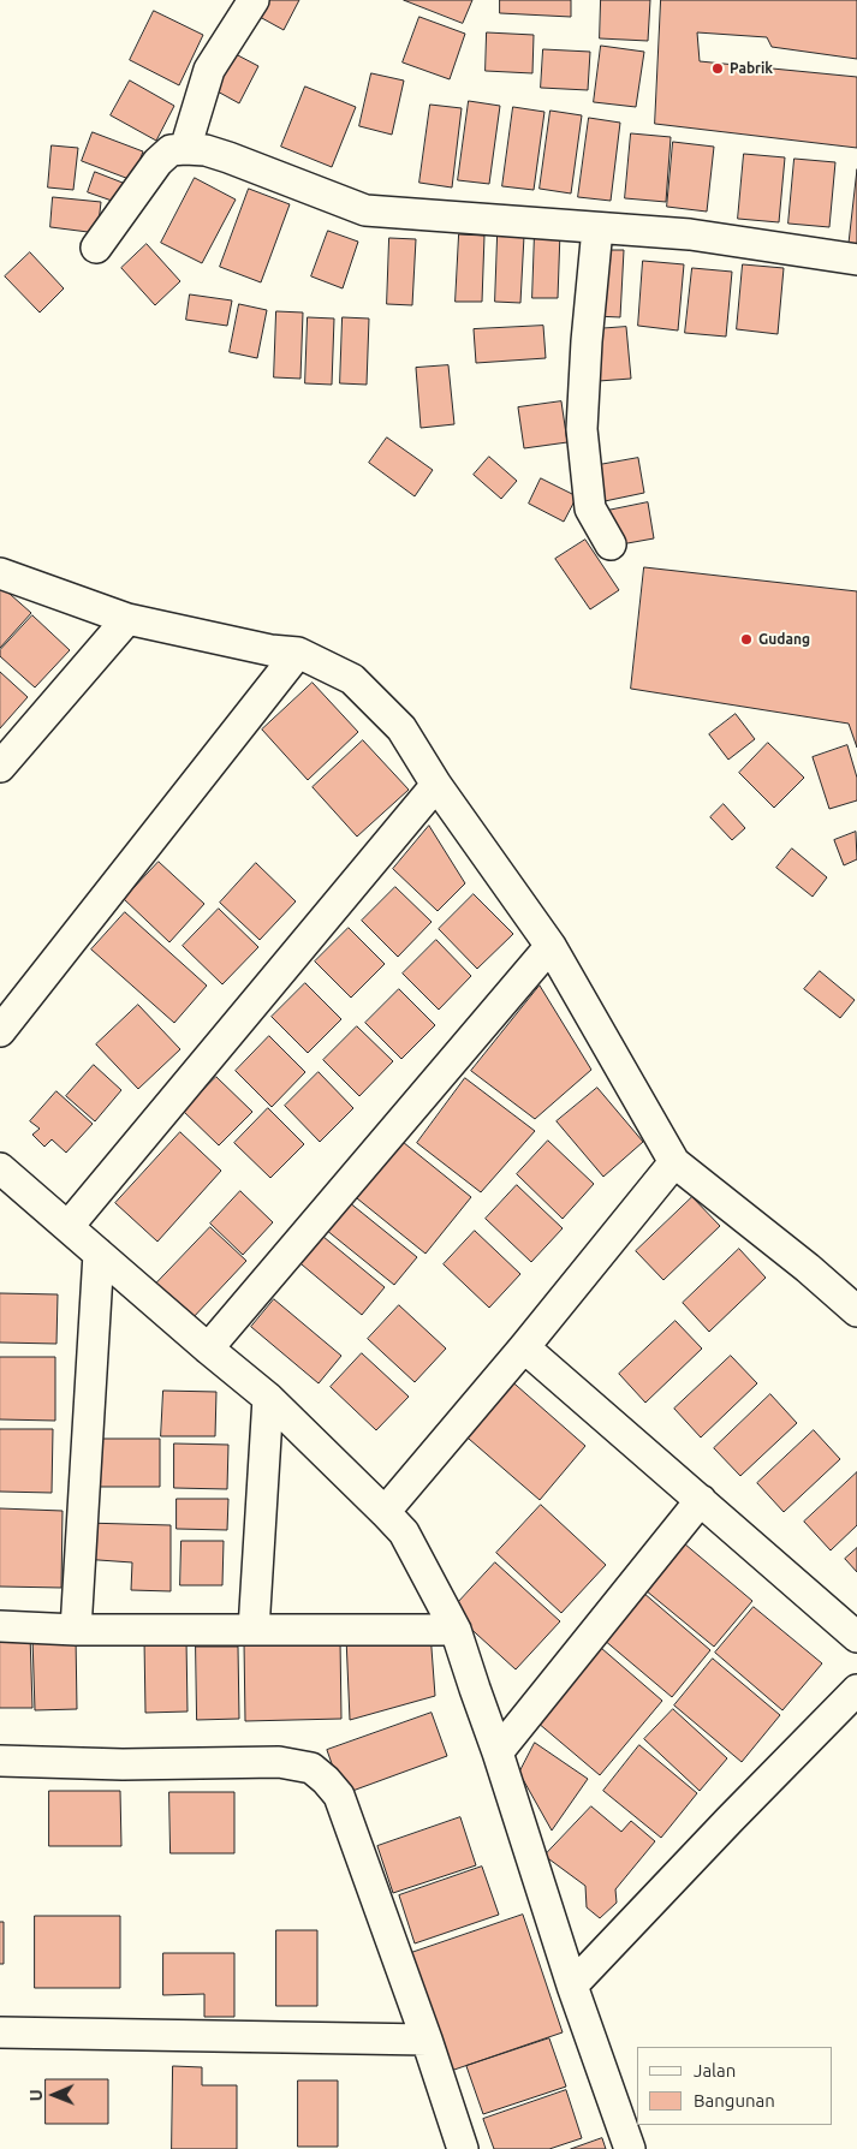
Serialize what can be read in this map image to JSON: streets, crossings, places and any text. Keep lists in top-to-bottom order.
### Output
{
  "places": ["Pabrik", "Gudang"],
  "legend": ["Jalan", "Bangunan"],
  "north": "left"
}
